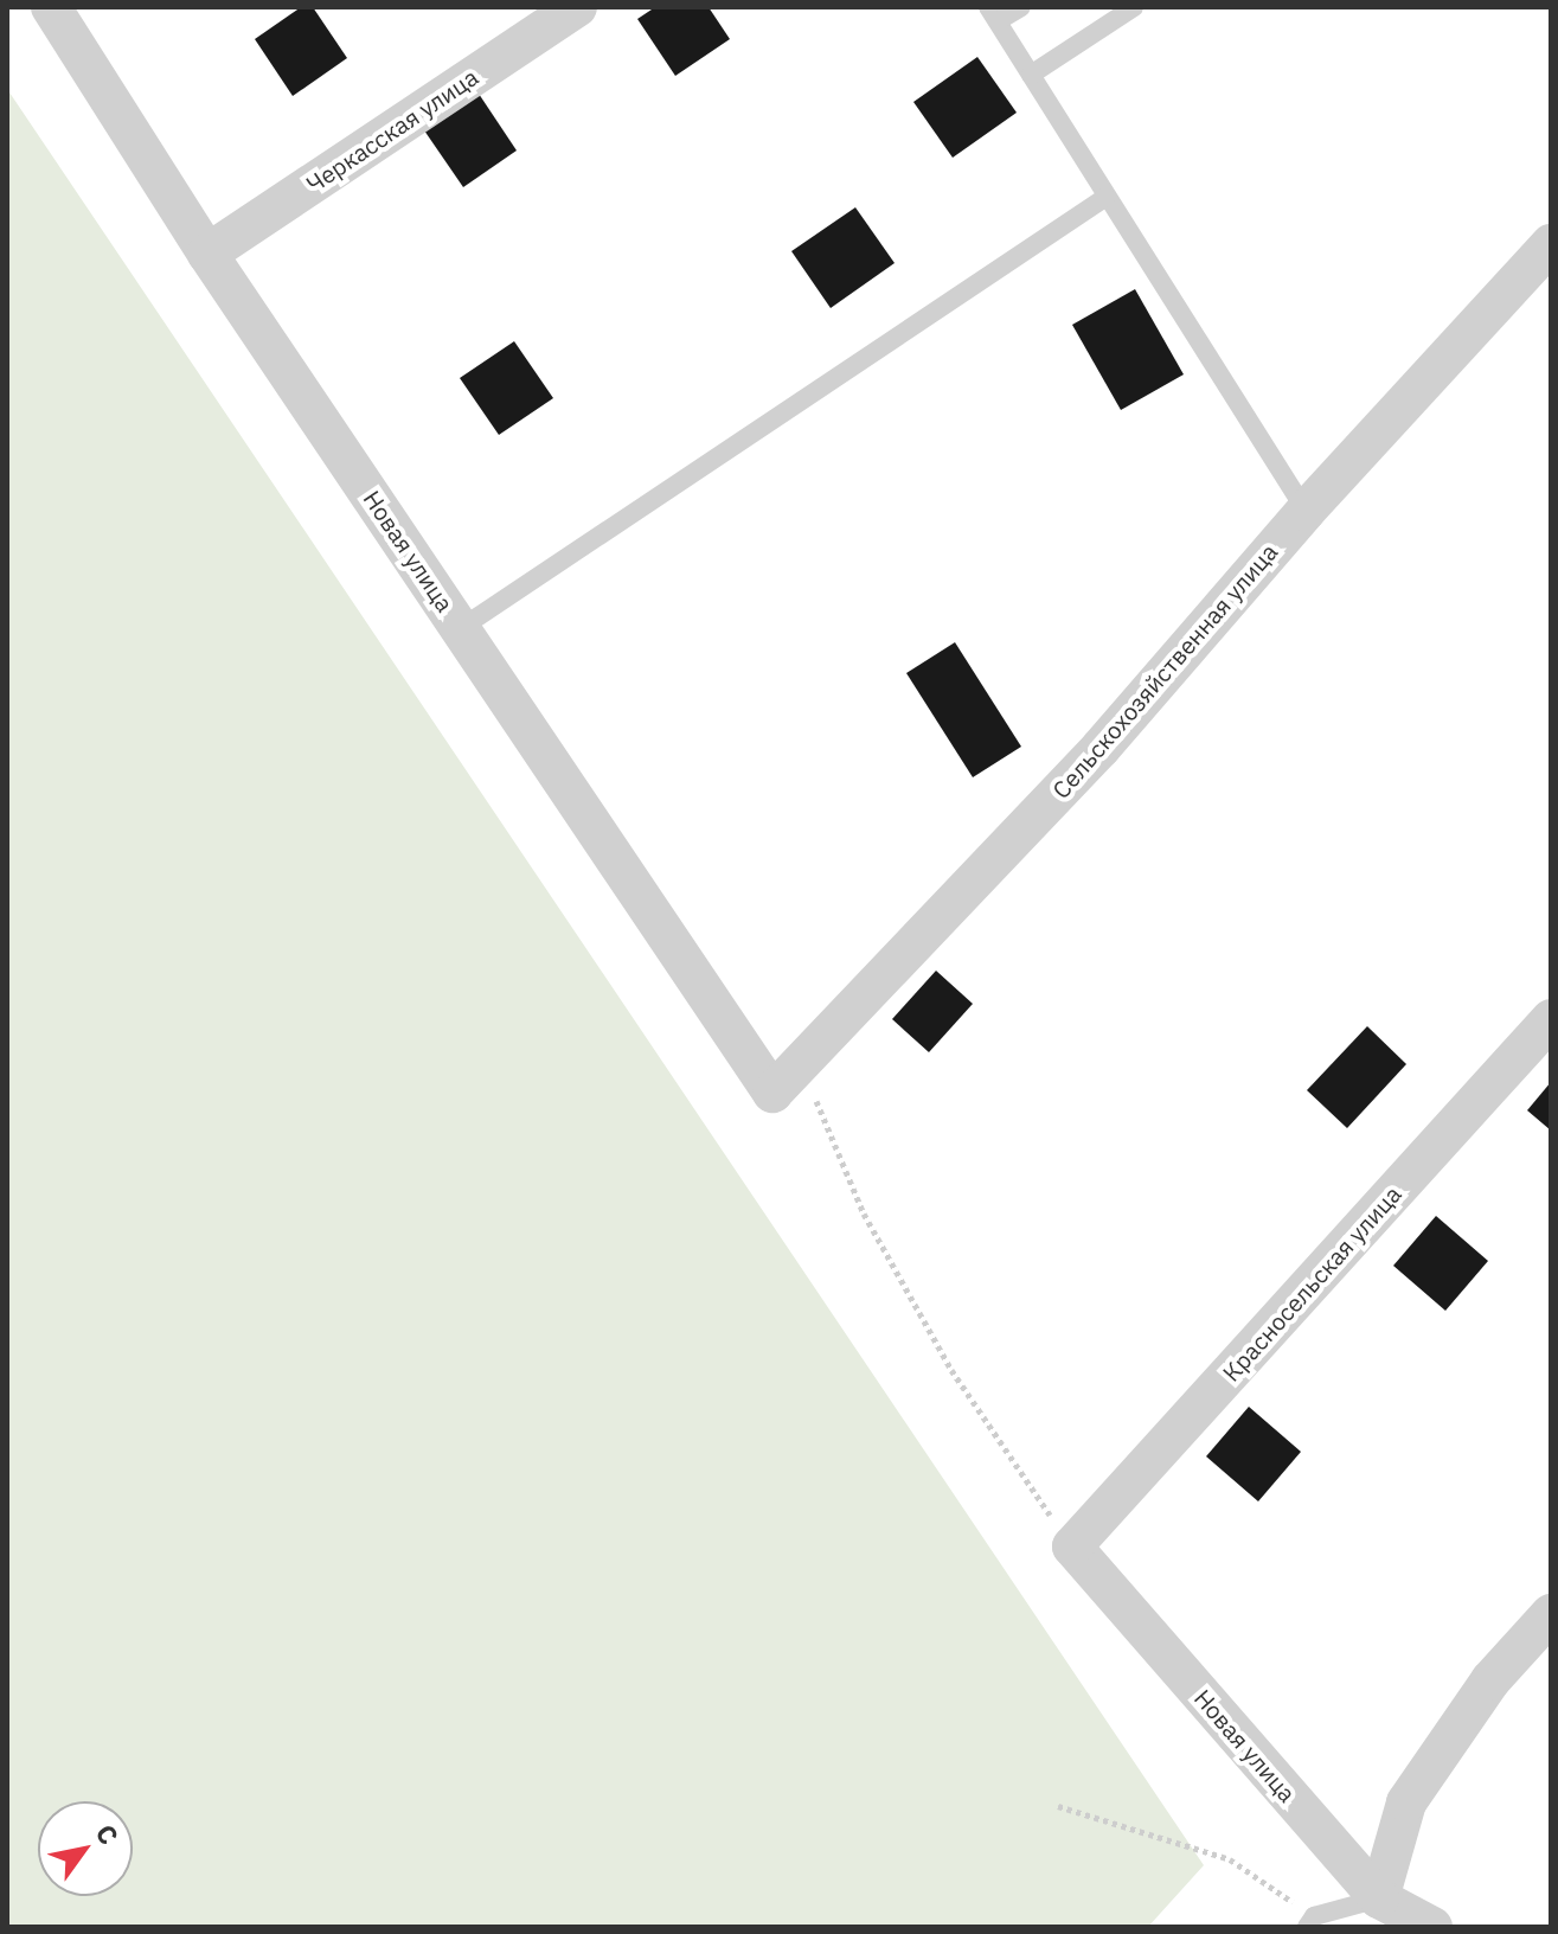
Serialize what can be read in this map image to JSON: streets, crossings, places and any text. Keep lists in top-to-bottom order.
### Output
{
  "streets": {
    "street": [
      "Черкасская улица",
      "Новая улица",
      "Сельскохозяйственная улица",
      "Красносельская улица"
    ]
  },
  "crossings": [
    ["Черкасская улица", "Новая улица"],
    ["Новая улица", "Сельскохозяйственная улица"],
    ["Новая улица", "Красносельская улица"]
  ],
  "north": "top right"
}
